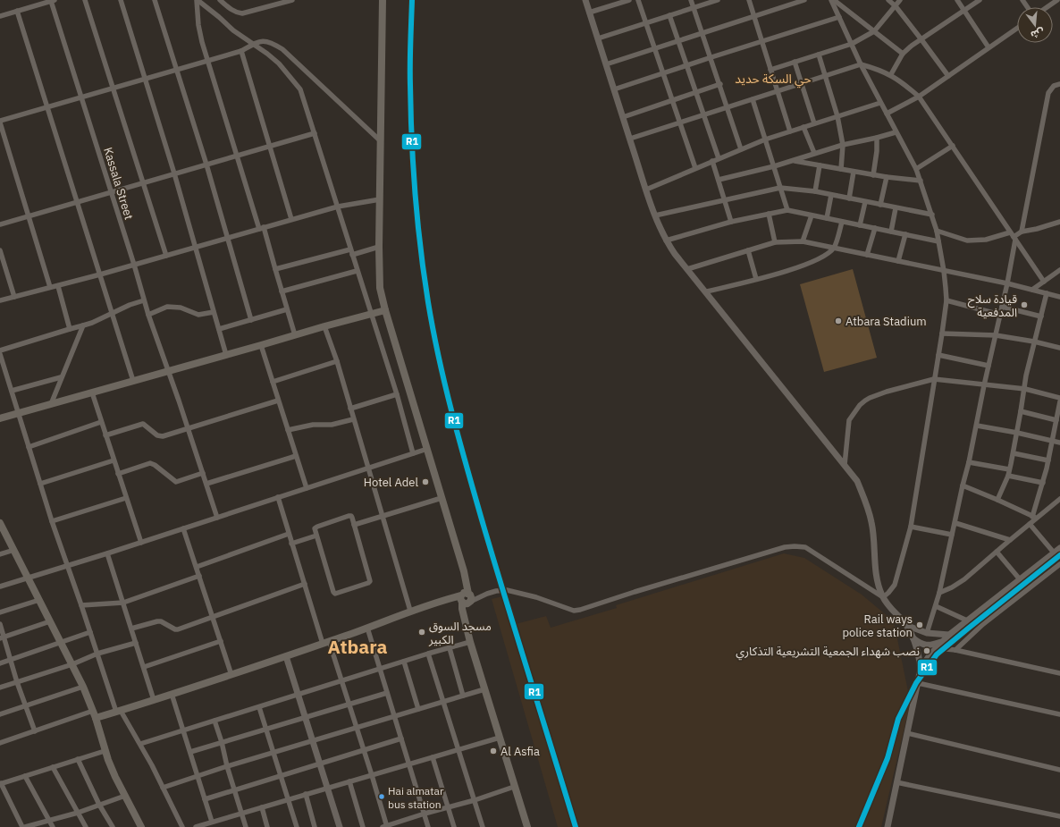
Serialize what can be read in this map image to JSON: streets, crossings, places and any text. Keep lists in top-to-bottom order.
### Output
{
  "streets": {
    "street": ["Kassala Street"]
  },
  "districts": ["حي السكة حديد", "Atbara"],
  "places": [
    "قيادة سلاح المدفعية",
    "Atbara Stadium",
    "Hotel Adel",
    "Rail ways police station",
    "مسجد السوق الكبير",
    "نصب شهداء الجمعية التشريعية التذكاري",
    "Al Asfia",
    "Hai almatar bus station"
  ],
  "lines": ["transit line R1"],
  "north": "bottom"
}
